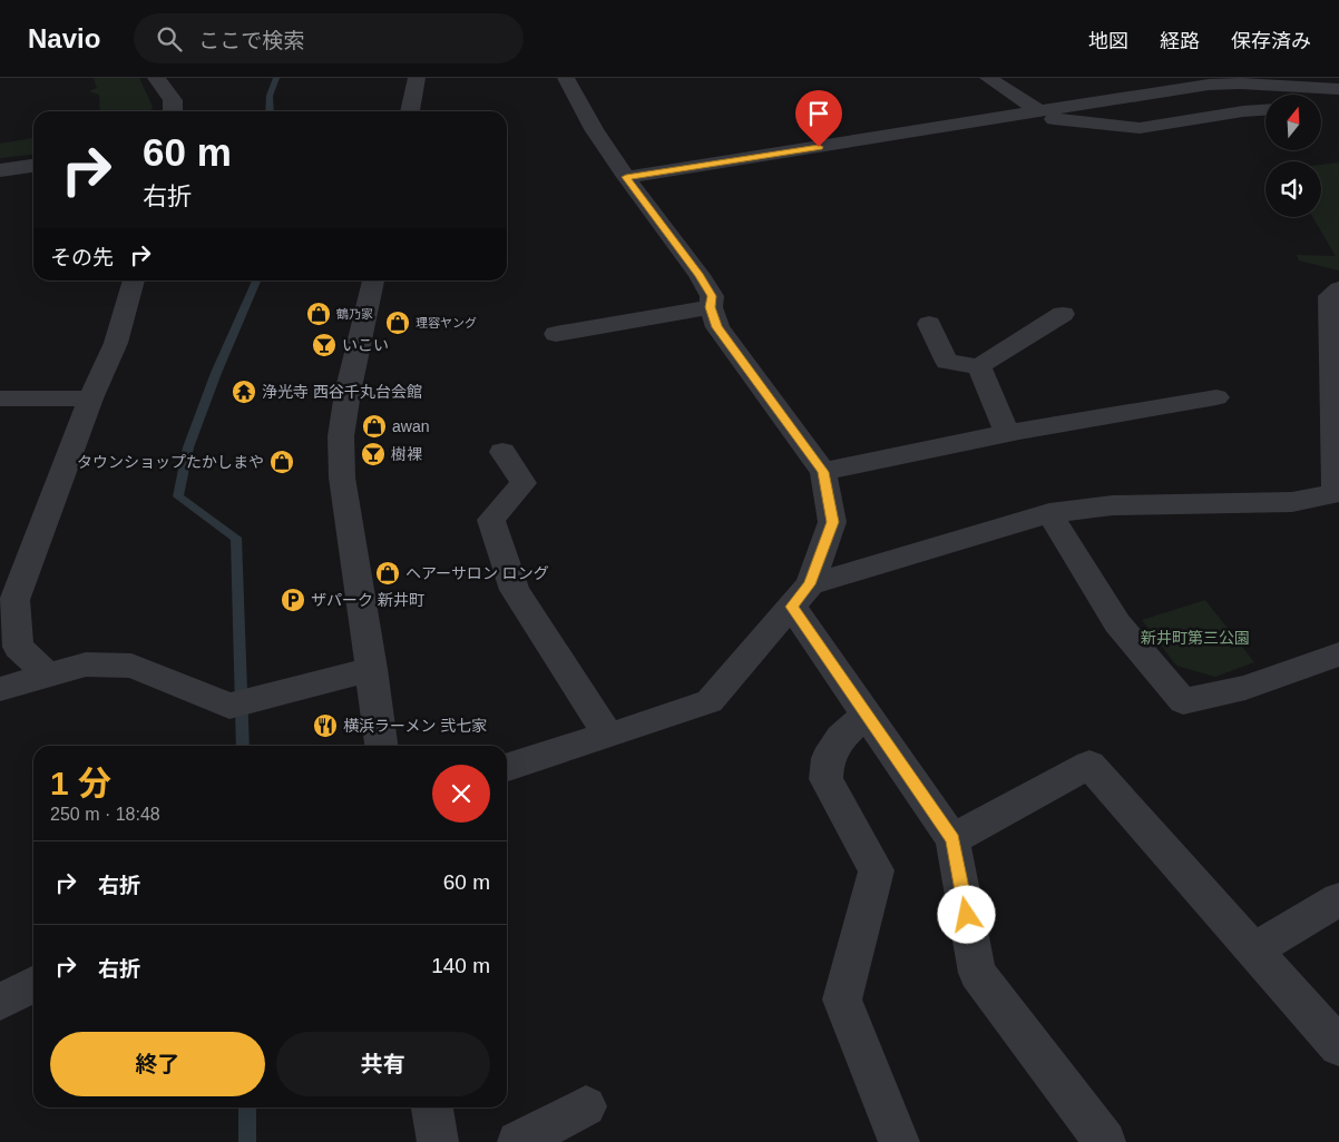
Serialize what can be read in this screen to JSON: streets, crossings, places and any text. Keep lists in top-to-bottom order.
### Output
{
  "parks": ["新井町第三公園"],
  "places": {
    "shop": [
      "鶴乃家",
      "理容ヤング",
      "awan",
      "タウンショップたかしまや",
      "ヘアーサロン ロング"
    ],
    "bar": ["いこい", "樹裸"],
    "temple": ["浄光寺 西谷千丸台会館"],
    "parking": ["ザパーク 新井町"],
    "restaurant": ["横浜ラーメン 弐七家"]
  },
  "north": "top",
  "page": {
    "header": "Navio",
    "search": "ここで検索",
    "nav": ["地図", "経路", "保存済み"],
    "turn": ["60 m", "右折"],
    "then": "その先",
    "heading": ["1 分", "250 m · 18:48"],
    "list": [
      {
        "name": "右折",
        "value": "60 m"
      },
      {
        "name": "右折",
        "value": "140 m"
      }
    ],
    "buttons": ["終了", "共有"]
  }
}
